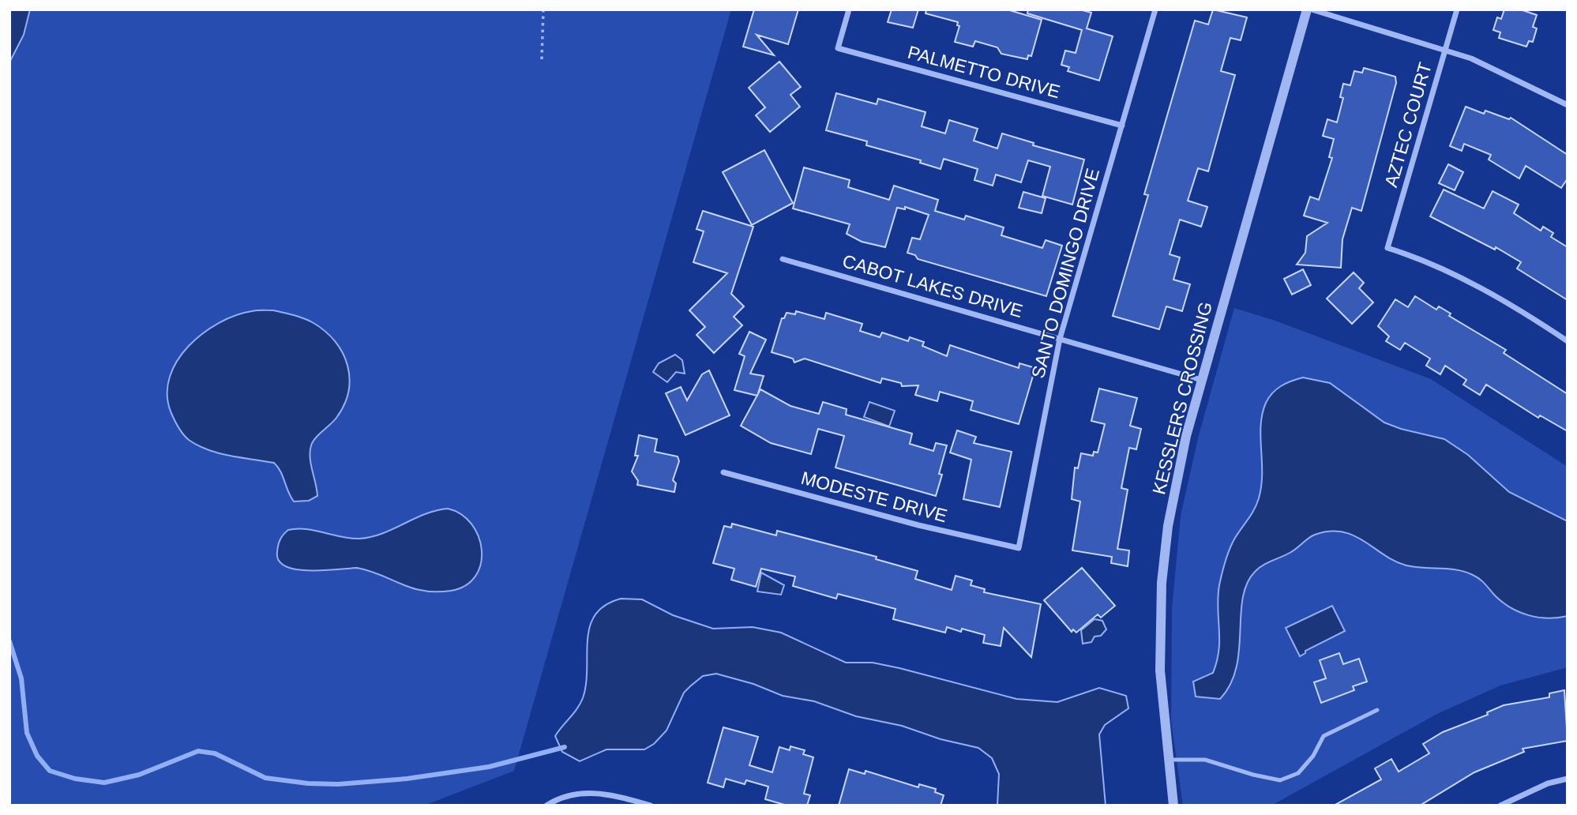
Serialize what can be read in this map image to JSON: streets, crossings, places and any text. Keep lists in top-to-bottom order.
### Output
{
  "streets": {
    "street": [
      "PALMETTO DRIVE",
      "AZTEC COURT",
      "SANTO DOMINGO DRIVE",
      "CABOT LAKES DRIVE",
      "KESSLERS CROSSING",
      "MODESTE DRIVE"
    ]
  },
  "crossings": [
    ["PALMETTO DRIVE", "SANTO DOMINGO DRIVE"],
    ["SANTO DOMINGO DRIVE", "CABOT LAKES DRIVE"],
    ["SANTO DOMINGO DRIVE", "MODESTE DRIVE"],
    ["CABOT LAKES DRIVE", "KESSLERS CROSSING"]
  ]
}
